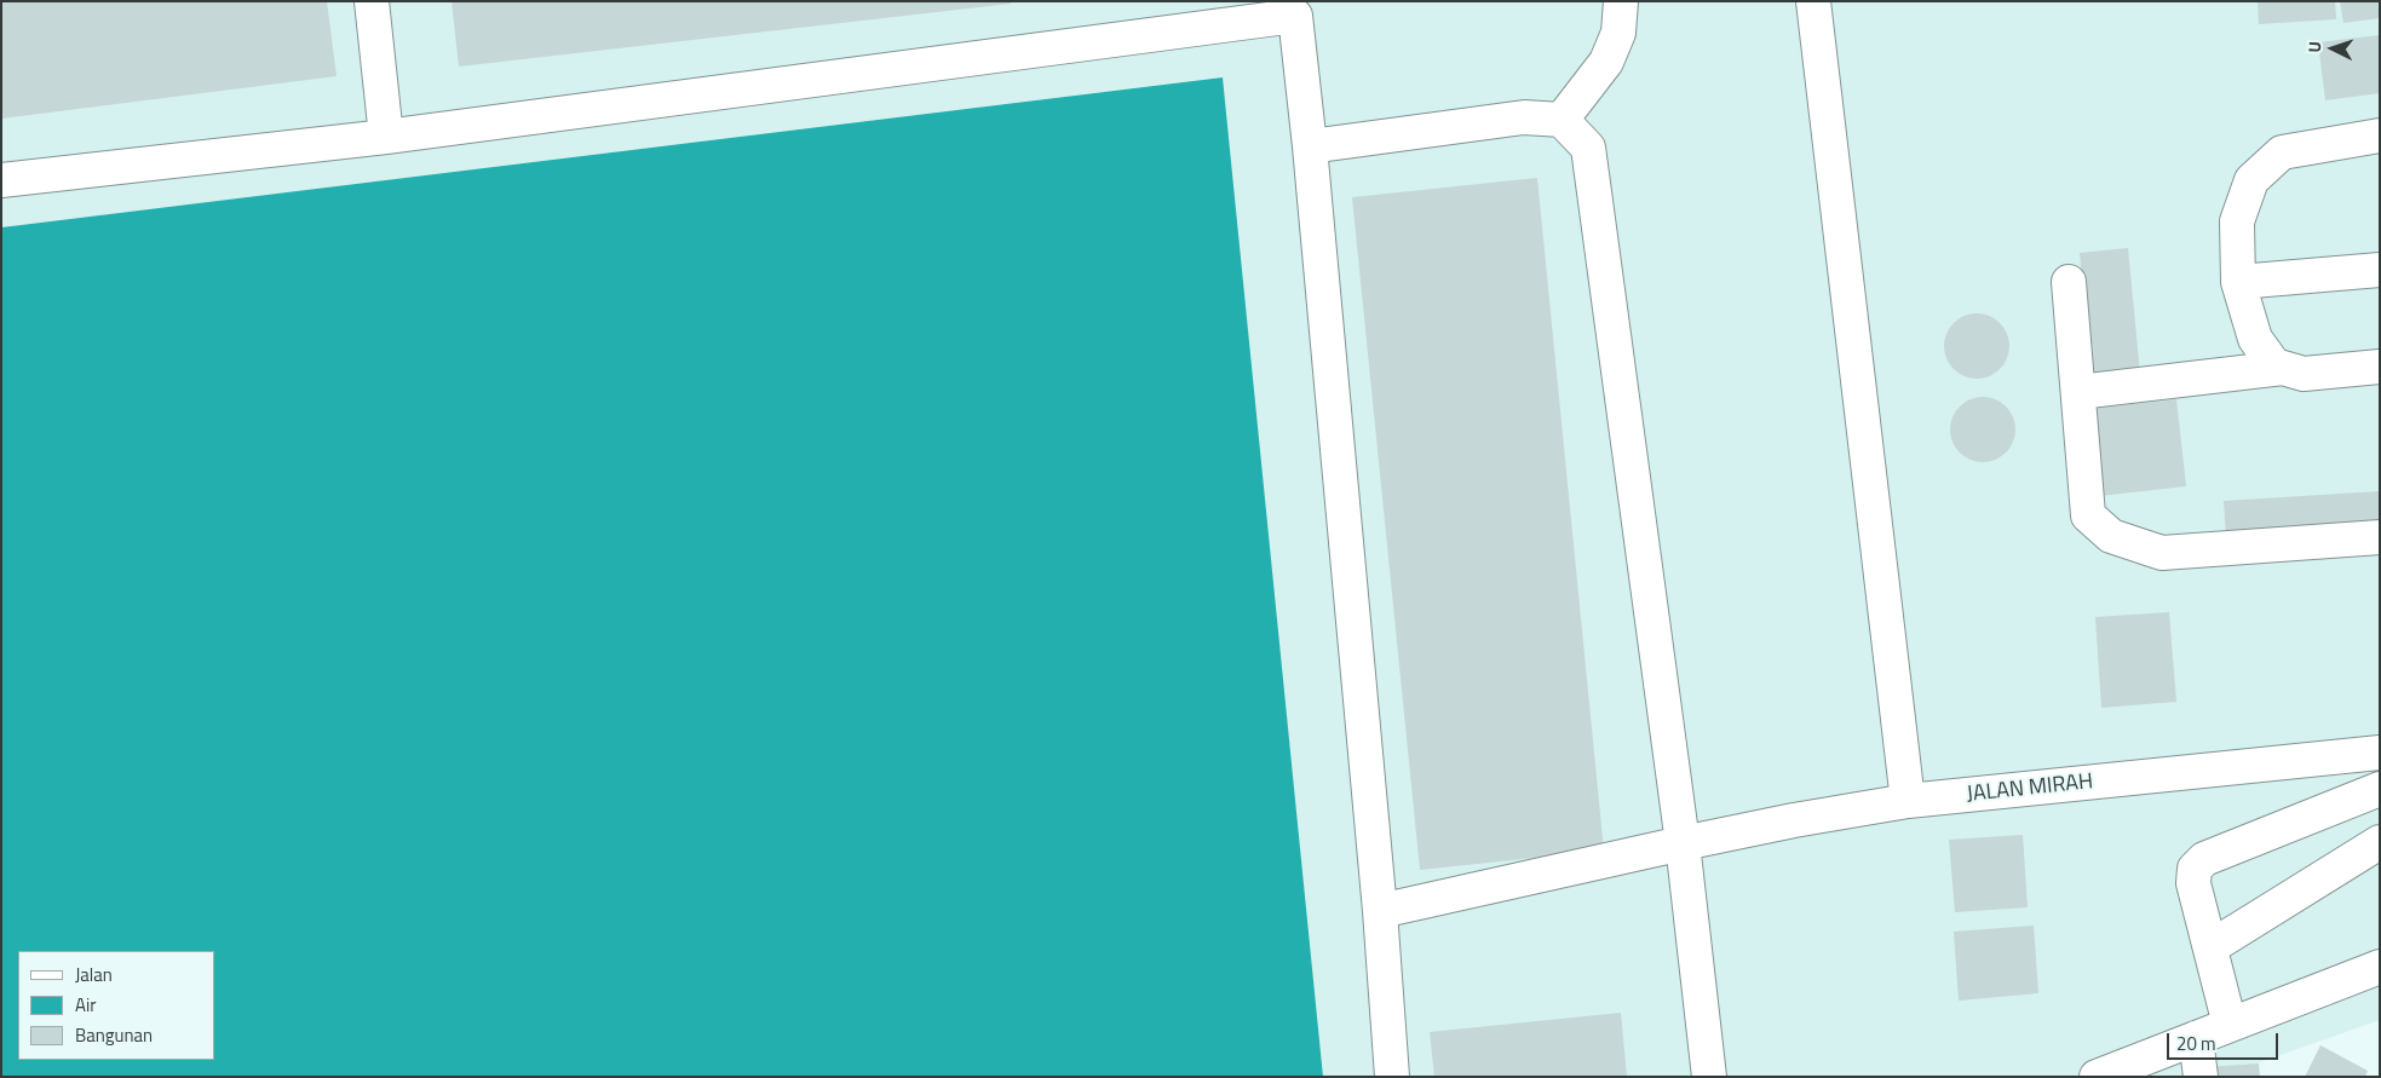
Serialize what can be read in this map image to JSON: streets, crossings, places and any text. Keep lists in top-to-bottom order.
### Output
{
  "streets": {
    "lane": ["JALAN MIRAH"]
  },
  "legend": ["Jalan", "Air", "Bangunan"],
  "scale_bar": "20 m",
  "north": "left"
}
